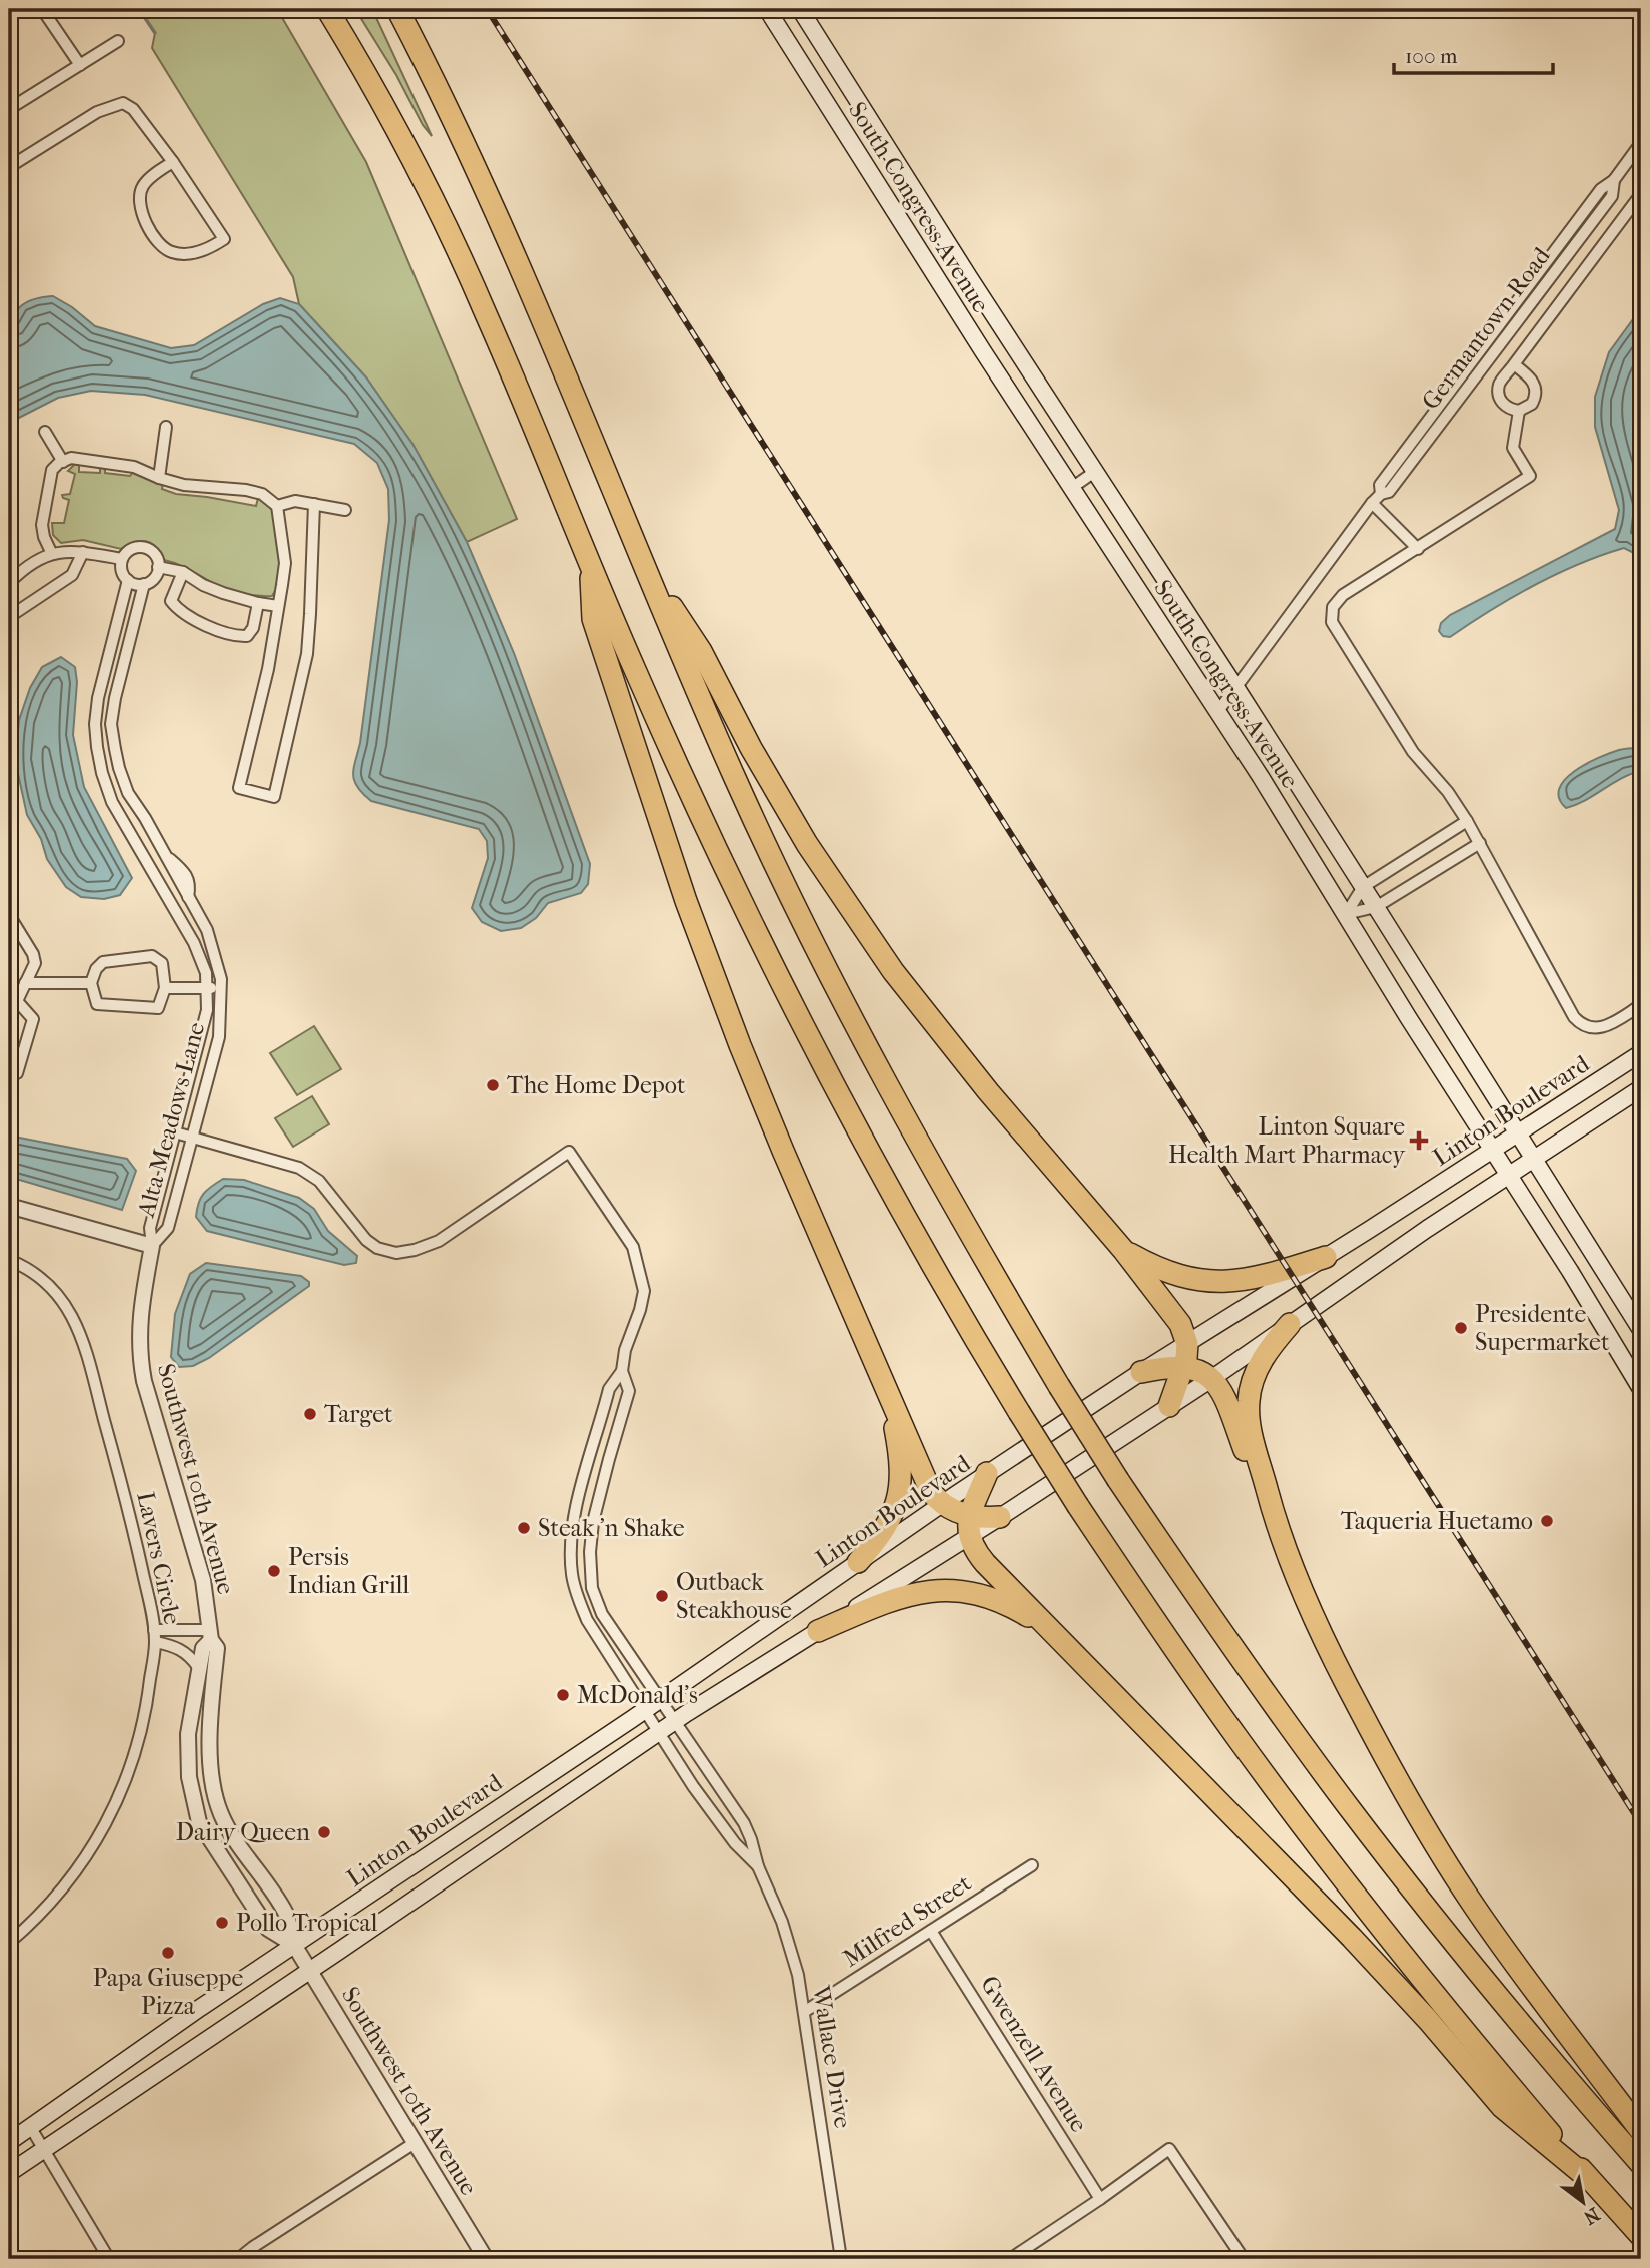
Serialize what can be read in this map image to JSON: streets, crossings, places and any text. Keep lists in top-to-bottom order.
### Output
{
  "streets": {
    "main road": ["South Congress Avenue", "Linton Boulevard"],
    "street": [
      "Germantown Road",
      "Alta Meadows Lane",
      "Southwest 10th Avenue",
      "Lavers Circle",
      "Milfred Street",
      "Gwenzell Avenue",
      "Wallace Drive"
    ]
  },
  "crossings": [
    ["South Congress Avenue", "Germantown Road"],
    ["South Congress Avenue", "Linton Boulevard"],
    ["Linton Boulevard", "Southwest 10th Avenue"],
    ["Linton Boulevard", "Wallace Drive"],
    ["Alta Meadows Lane", "Southwest 10th Avenue"],
    ["Milfred Street", "Gwenzell Avenue"],
    ["Milfred Street", "Wallace Drive"]
  ],
  "places": {
    "other": [
      "The Home Depot",
      "Presidente Supermarket",
      "Target",
      "Taqueria Huetamo",
      "Steak 'n Shake",
      "Persis Indian Grill",
      "Outback Steakhouse",
      "McDonald's",
      "Dairy Queen",
      "Pollo Tropical",
      "Papa Giuseppe Pizza"
    ],
    "health": ["Linton Square Health Mart Pharmacy"]
  },
  "scale_bar": "100 m",
  "north": "bottom right"
}
